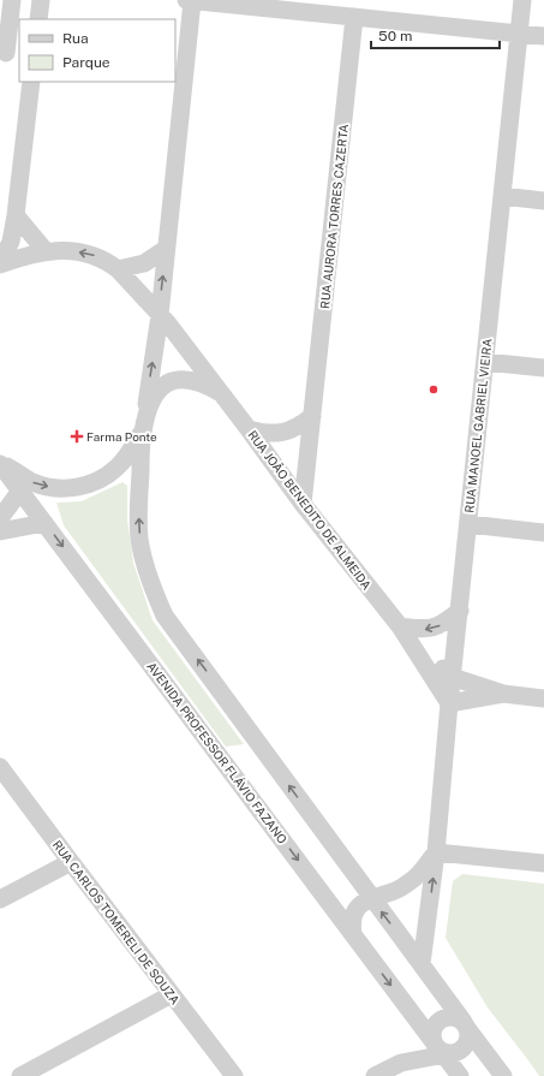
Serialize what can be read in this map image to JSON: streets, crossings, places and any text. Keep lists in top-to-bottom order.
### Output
{
  "streets": {
    "street": [
      "RUA AURORA TORRES CAZERTA",
      "RUA MANOEL GABRIEL VIEIRA",
      "RUA JOÃO BENEDITO DE ALMEIDA",
      "AVENIDA PROFESSOR FLÁVIO FAZANO",
      "RUA CARLOS TOMERELI DE SOUZA"
    ]
  },
  "crossings": [
    ["RUA AURORA TORRES CAZERTA", "RUA JOÃO BENEDITO DE ALMEIDA"],
    ["RUA MANOEL GABRIEL VIEIRA", "RUA JOÃO BENEDITO DE ALMEIDA"]
  ],
  "places": {
    "other": ["ㅤ"],
    "health": ["Farma Ponte"]
  },
  "legend": ["Rua", "Parque"],
  "scale_bar": "50 m"
}
